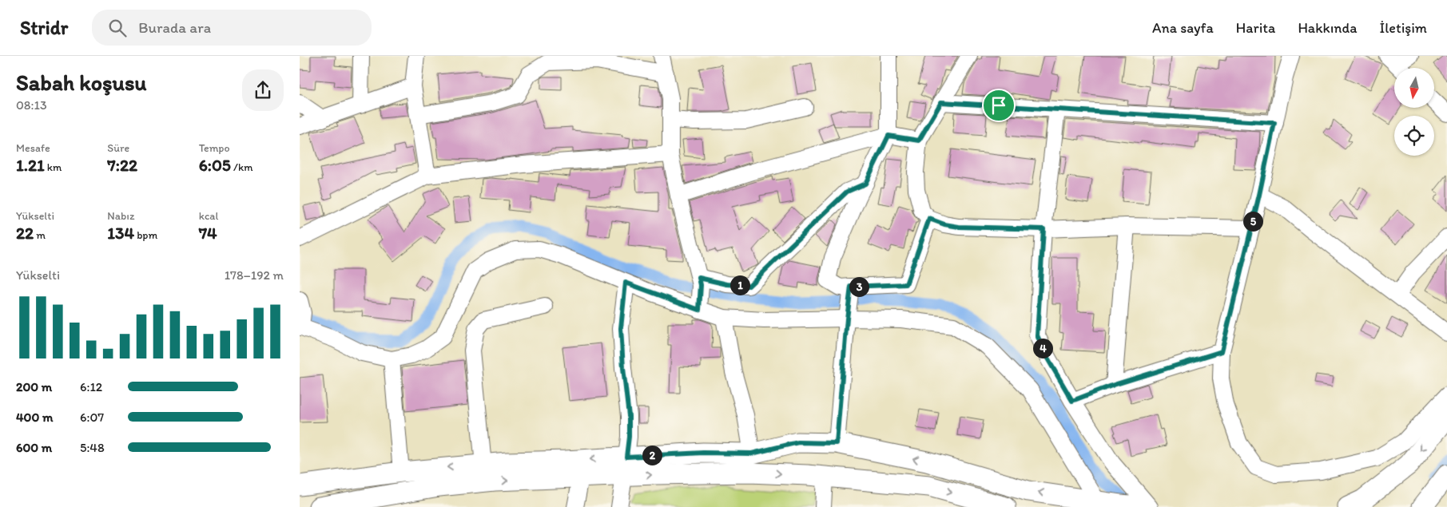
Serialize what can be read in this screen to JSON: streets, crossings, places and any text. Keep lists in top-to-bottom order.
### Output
{
  "north": "bottom",
  "page": {
    "header": "Stridr",
    "search": "Burada ara",
    "nav": [
      "Ana sayfa",
      "Harita",
      "Hakkında",
      "İletişim"
    ],
    "heading": ["Sabah koşusu", "08:13"],
    "stats": [
      ["Mesafe", "1.21 km"],
      ["Süre", "7:22"],
      ["Tempo", "6:05 /km"],
      ["Yükselti", "22 m"],
      ["Nabız", "134 bpm"],
      ["kcal", "74"]
    ],
    "pins": [
      "5",
      "1",
      "3",
      "4",
      "2"
    ],
    "chart": ["Yükselti", "178–192 m"],
    "list": [
      {
        "name": "200 m",
        "note": "6:12"
      },
      {
        "name": "400 m",
        "note": "6:07"
      },
      {
        "name": "600 m",
        "note": "5:48"
      }
    ]
  }
}
